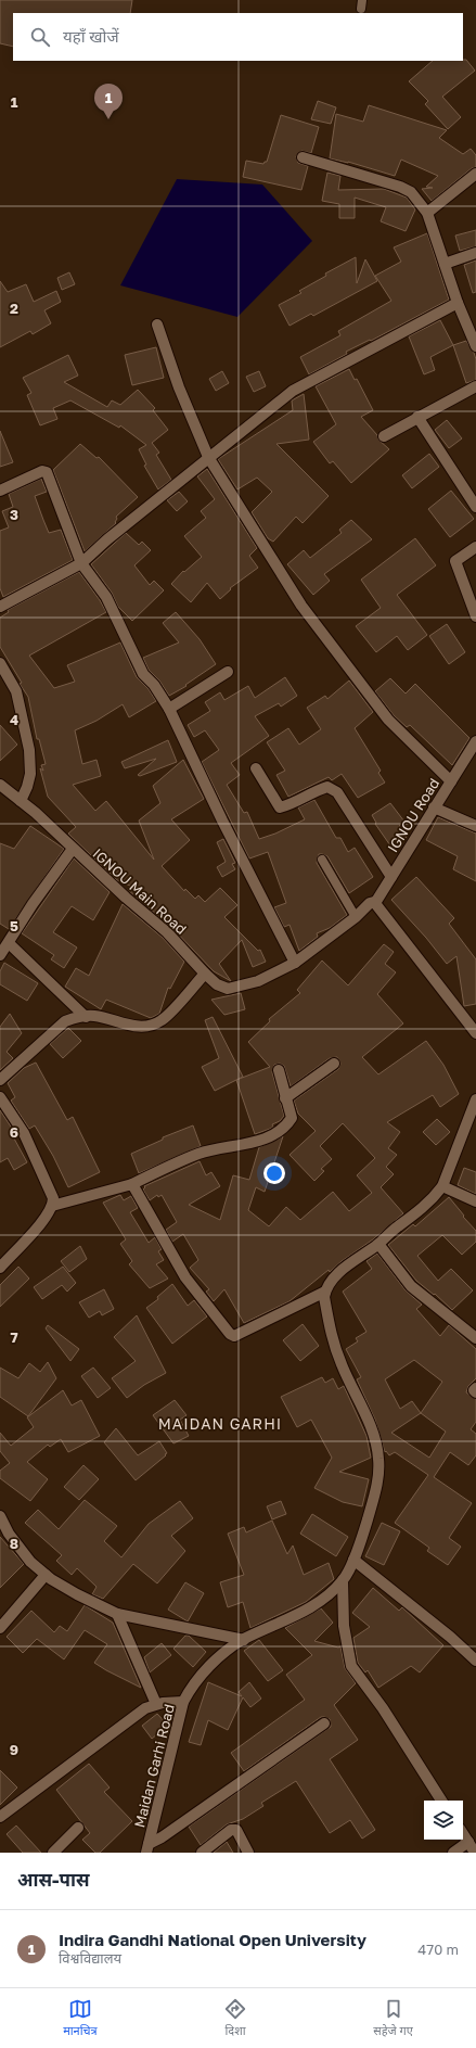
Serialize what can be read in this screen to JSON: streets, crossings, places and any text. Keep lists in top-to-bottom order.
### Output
{
  "streets": {
    "street": ["IGNOU Road", "IGNOU Main Road", "Maidan Garhi Road"]
  },
  "crossings": [
    ["IGNOU Road", "IGNOU Main Road"]
  ],
  "districts": ["MAIDAN GARHI"],
  "page": {
    "search": "यहाँ खोजें",
    "pins": "1",
    "heading": "आस-पास",
    "list": [
      {
        "mark": "1",
        "name": "Indira Gandhi National Open University",
        "note": "विश्वविद्यालय",
        "value": "470 m"
      }
    ],
    "nav": ["मानचित्र", "दिशा", "सहेजे गए"]
  },
  "grid": {
    "rows": [
      "1",
      "2",
      "3",
      "4",
      "5",
      "6",
      "7",
      "8",
      "9"
    ]
  }
}
